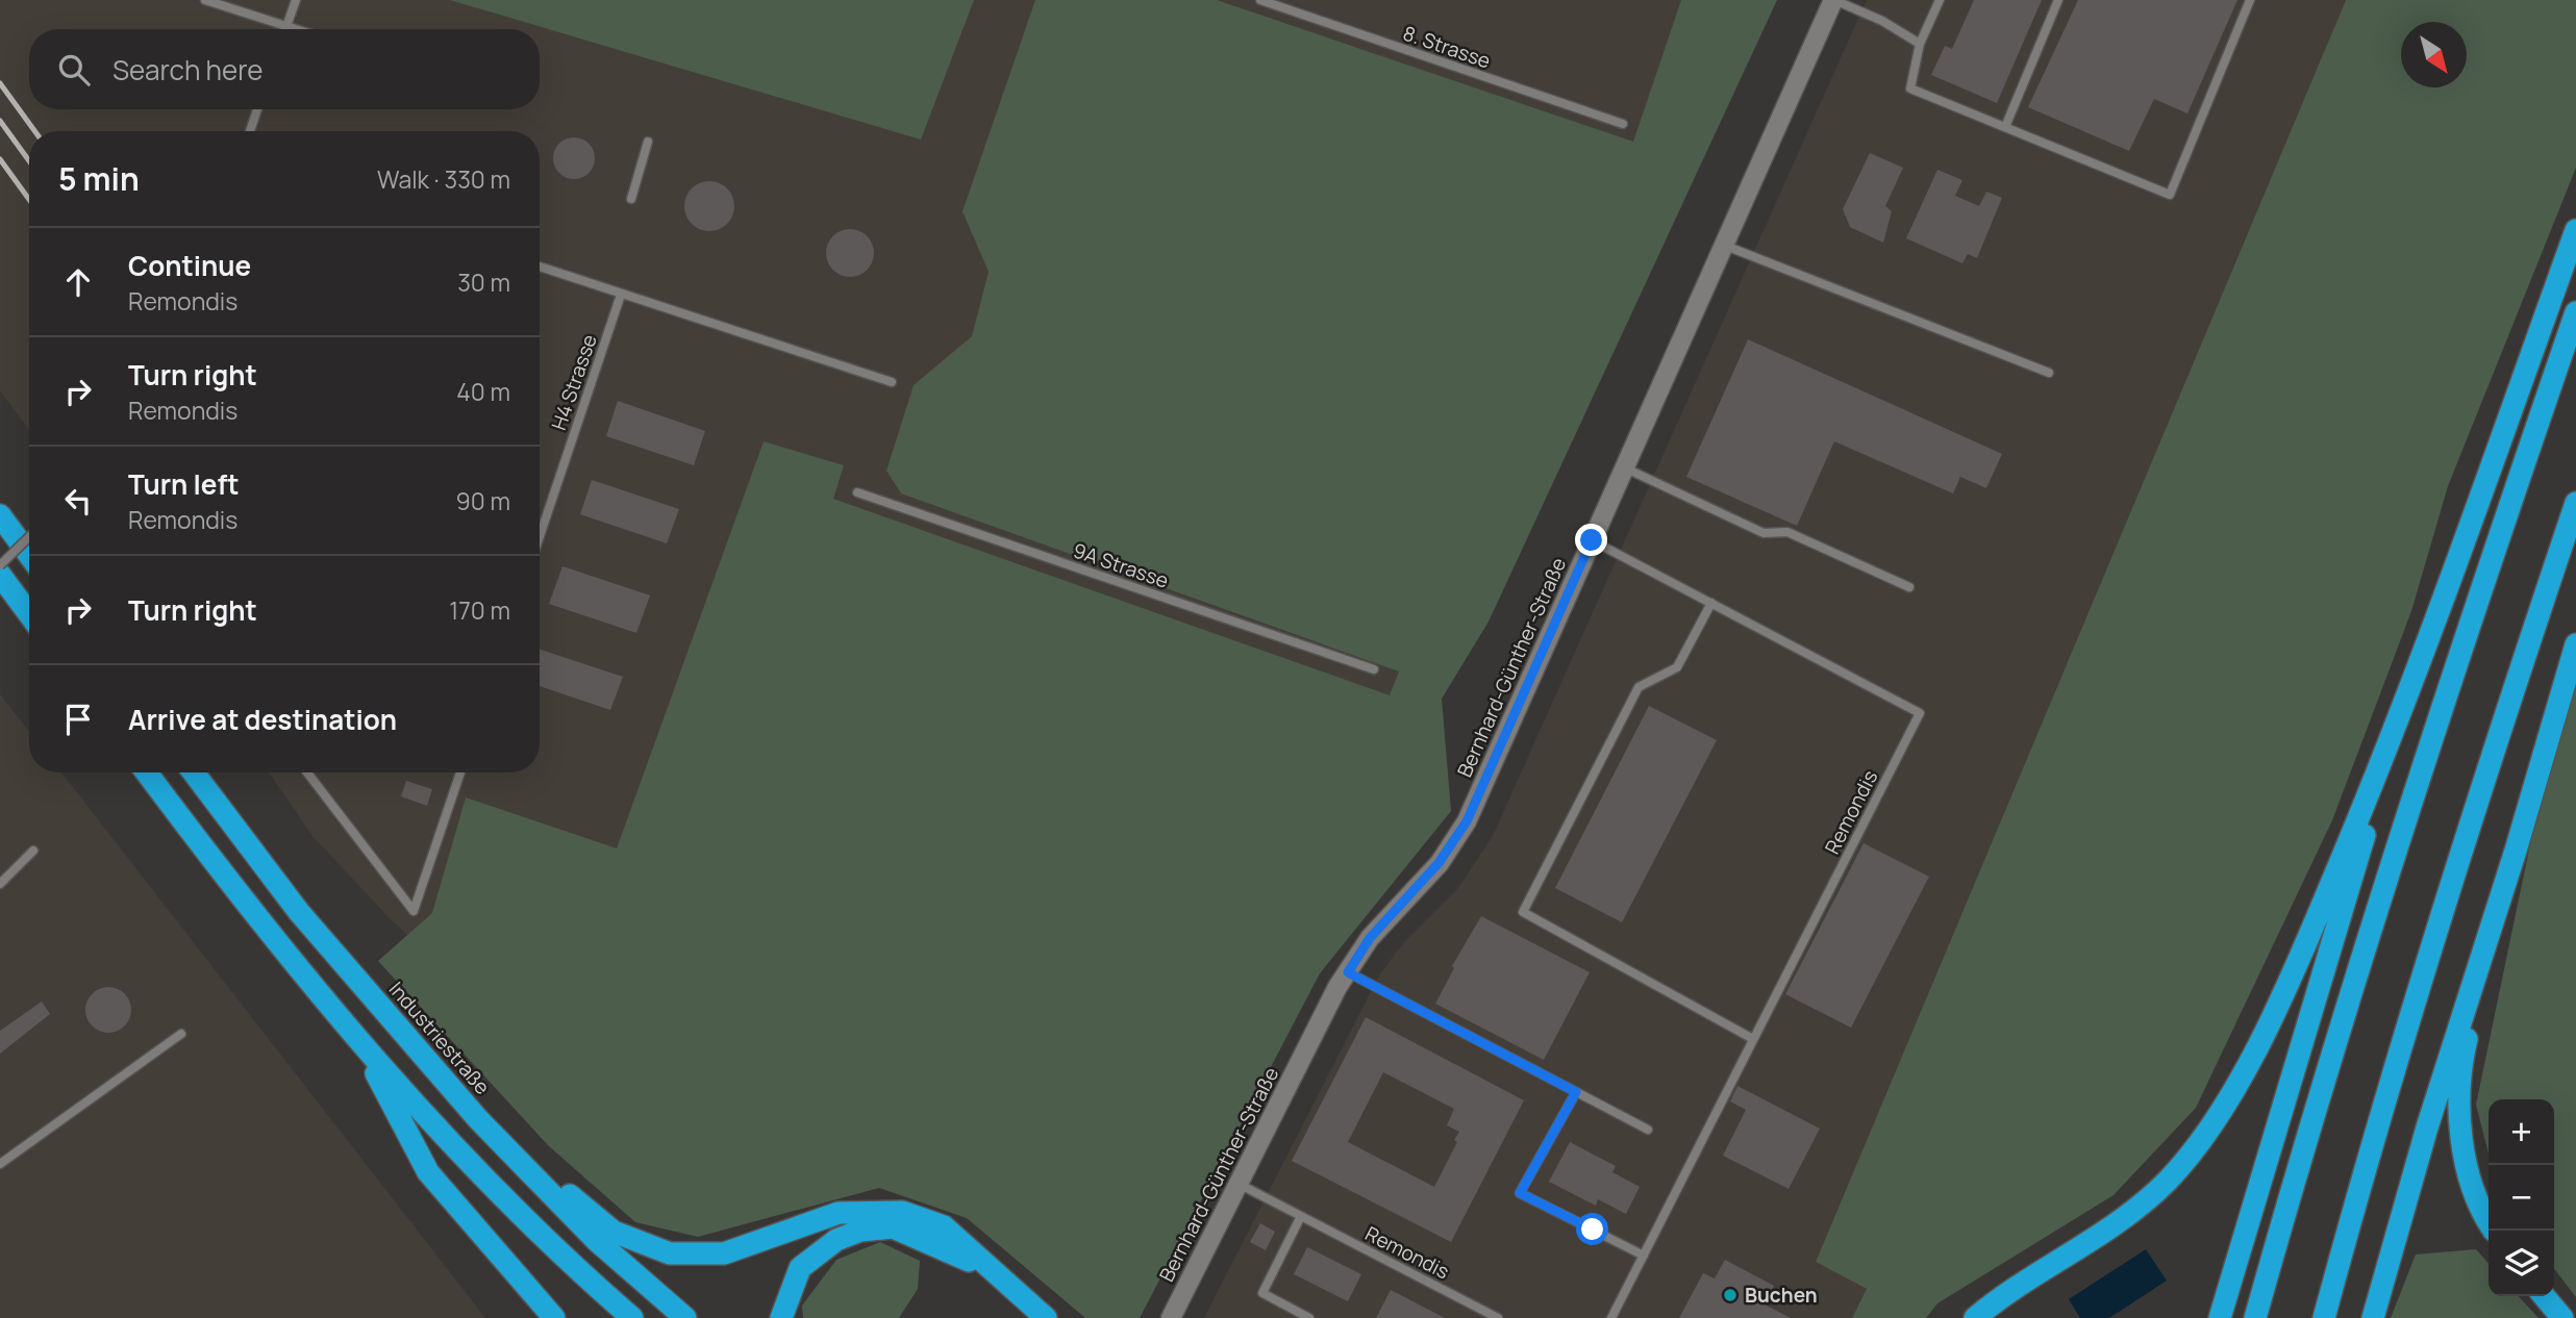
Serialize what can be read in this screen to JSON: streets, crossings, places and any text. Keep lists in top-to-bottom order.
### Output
{
  "streets": {
    "highway": ["Industriestraße"],
    "street": ["Bernhard-Günther-Straße"],
    "lane": [
      "8. Strasse",
      "H4 Strasse",
      "9A Strasse",
      "Remondis"
    ]
  },
  "crossings": [
    ["Bernhard-Günther-Straße", "Remondis"]
  ],
  "places": ["Buchen"],
  "north": "bottom right",
  "page": {
    "search": "Search here",
    "heading": ["5 min", "Walk · 330 m"],
    "list": [
      ["Continue", "Remondis", "30 m"],
      ["Turn right", "Remondis", "40 m"],
      ["Turn left", "Remondis", "90 m"],
      ["Turn right", "170 m"],
      "Arrive at destination"
    ],
    "map_buttons": ["+", "−"]
  }
}
